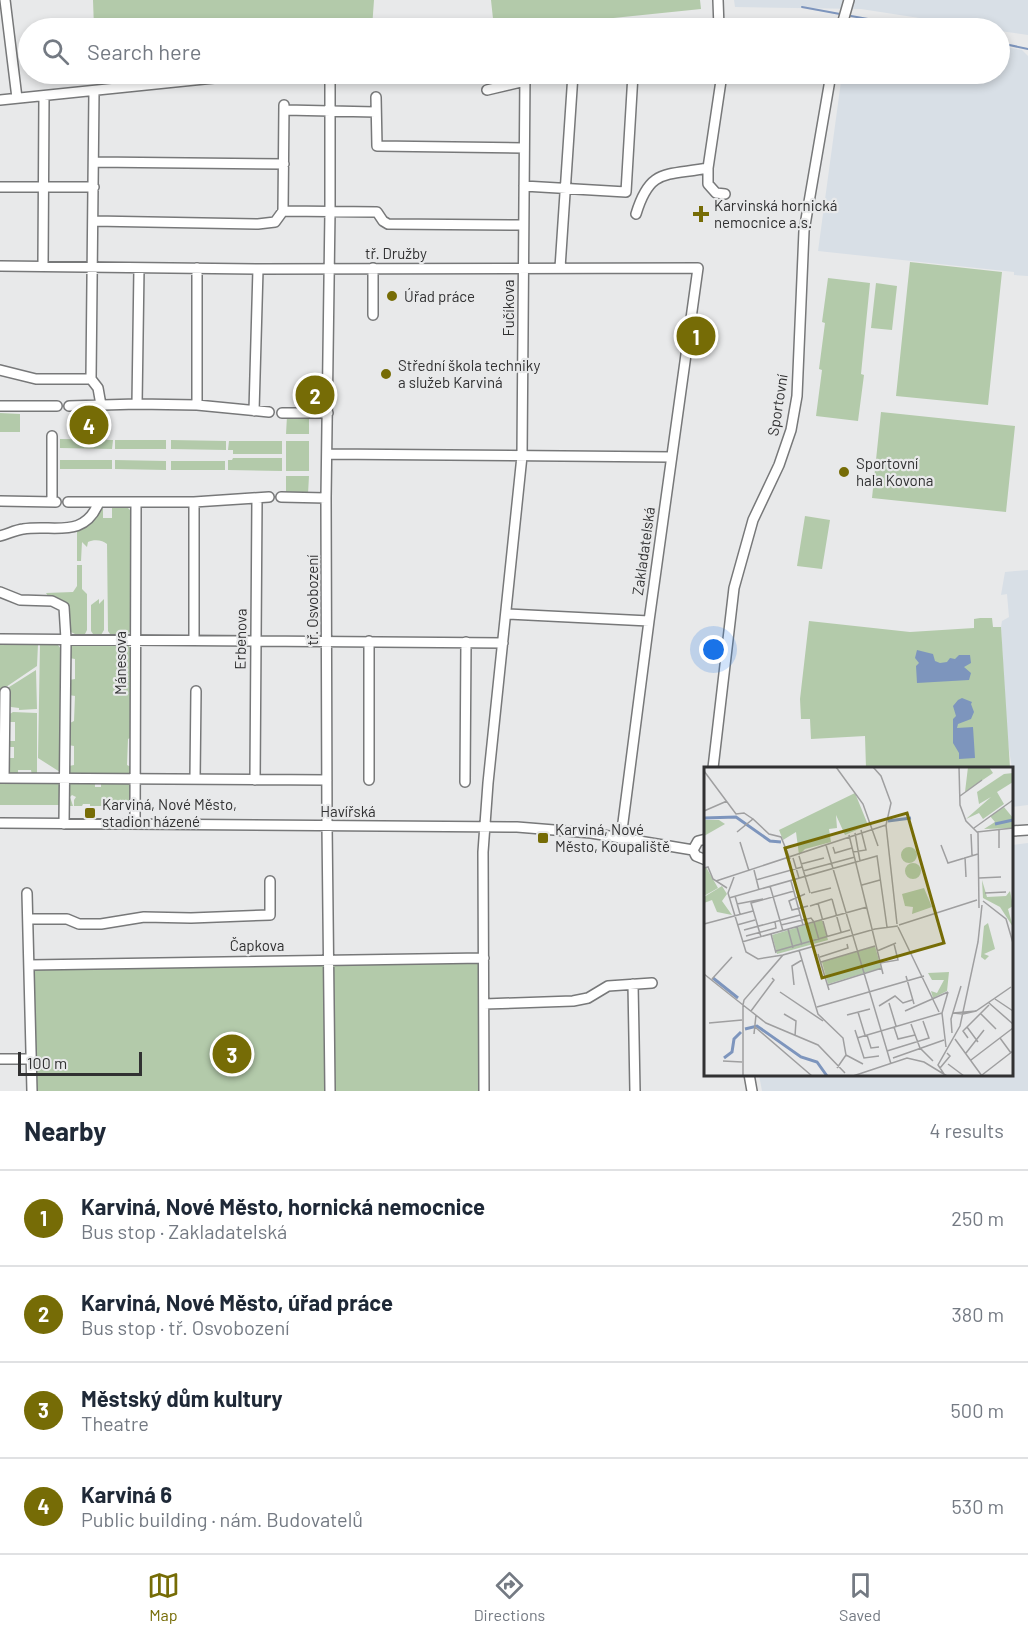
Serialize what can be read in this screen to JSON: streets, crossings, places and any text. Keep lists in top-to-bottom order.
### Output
{
  "streets": {
    "street": [
      "tř. Družby",
      "Fučíkova",
      "Sportovní",
      "Zakladatelská",
      "tř. Osvobození",
      "Erbenova",
      "Mánesova",
      "Havířská",
      "Čapkova"
    ]
  },
  "crossings": [
    ["tř. Družby", "Fučíkova"],
    ["tř. Družby", "Zakladatelská"],
    ["tř. Družby", "tř. Osvobození"],
    ["Fučíkova", "Havířská"],
    ["Fučíkova", "Čapkova"],
    ["Zakladatelská", "Havířská"],
    ["tř. Osvobození", "Havířská"],
    ["tř. Osvobození", "Čapkova"],
    ["Mánesova", "Havířská"]
  ],
  "places": {
    "health": ["Karvinská hornická nemocnice a.s."],
    "other": ["Úřad práce", "Střední škola techniky a služeb Karviná", "Sportovní hala Kovona"],
    "transit": ["Karviná, Nové Město, stadion házené", "Karviná, Nové Město, Koupaliště"]
  },
  "scale_bar": "100 m",
  "page": {
    "search": "Search here",
    "pins": [
      "1",
      "2",
      "4",
      "3"
    ],
    "scale": "100 m",
    "heading": ["Nearby", "4 results"],
    "list": [
      {
        "mark": "1",
        "name": "Karviná, Nové Město, hornická nemocnice",
        "note": "Bus stop · Zakladatelská",
        "value": "250 m"
      },
      {
        "mark": "2",
        "name": "Karviná, Nové Město, úřad práce",
        "note": "Bus stop · tř. Osvobození",
        "value": "380 m"
      },
      {
        "mark": "3",
        "name": "Městský dům kultury",
        "note": "Theatre",
        "value": "500 m"
      },
      {
        "mark": "4",
        "name": "Karviná 6",
        "note": "Public building · nám. Budovatelů",
        "value": "530 m"
      }
    ],
    "nav": ["Map", "Directions", "Saved"]
  }
}
